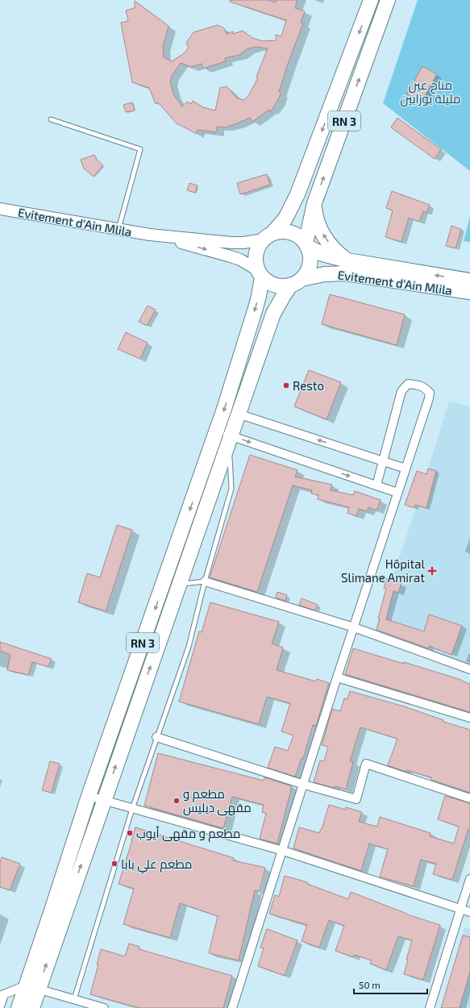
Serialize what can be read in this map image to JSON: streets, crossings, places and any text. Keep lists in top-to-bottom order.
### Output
{
  "streets": {
    "highway": ["RN 3", "Evitement d'Ain Mlila"]
  },
  "crossings": [
    ["RN 3", "Evitement d'Ain Mlila"]
  ],
  "parks": ["مناج عين مليلة بوزابين"],
  "places": {
    "other": [
      "Resto",
      "مطعم و مقهى ديليس",
      "مطعم و مقهى أيوب",
      "مطعم علي بابا"
    ],
    "health": ["Hôpital Slimane Amirat"]
  },
  "scale_bar": "50 m"
}
